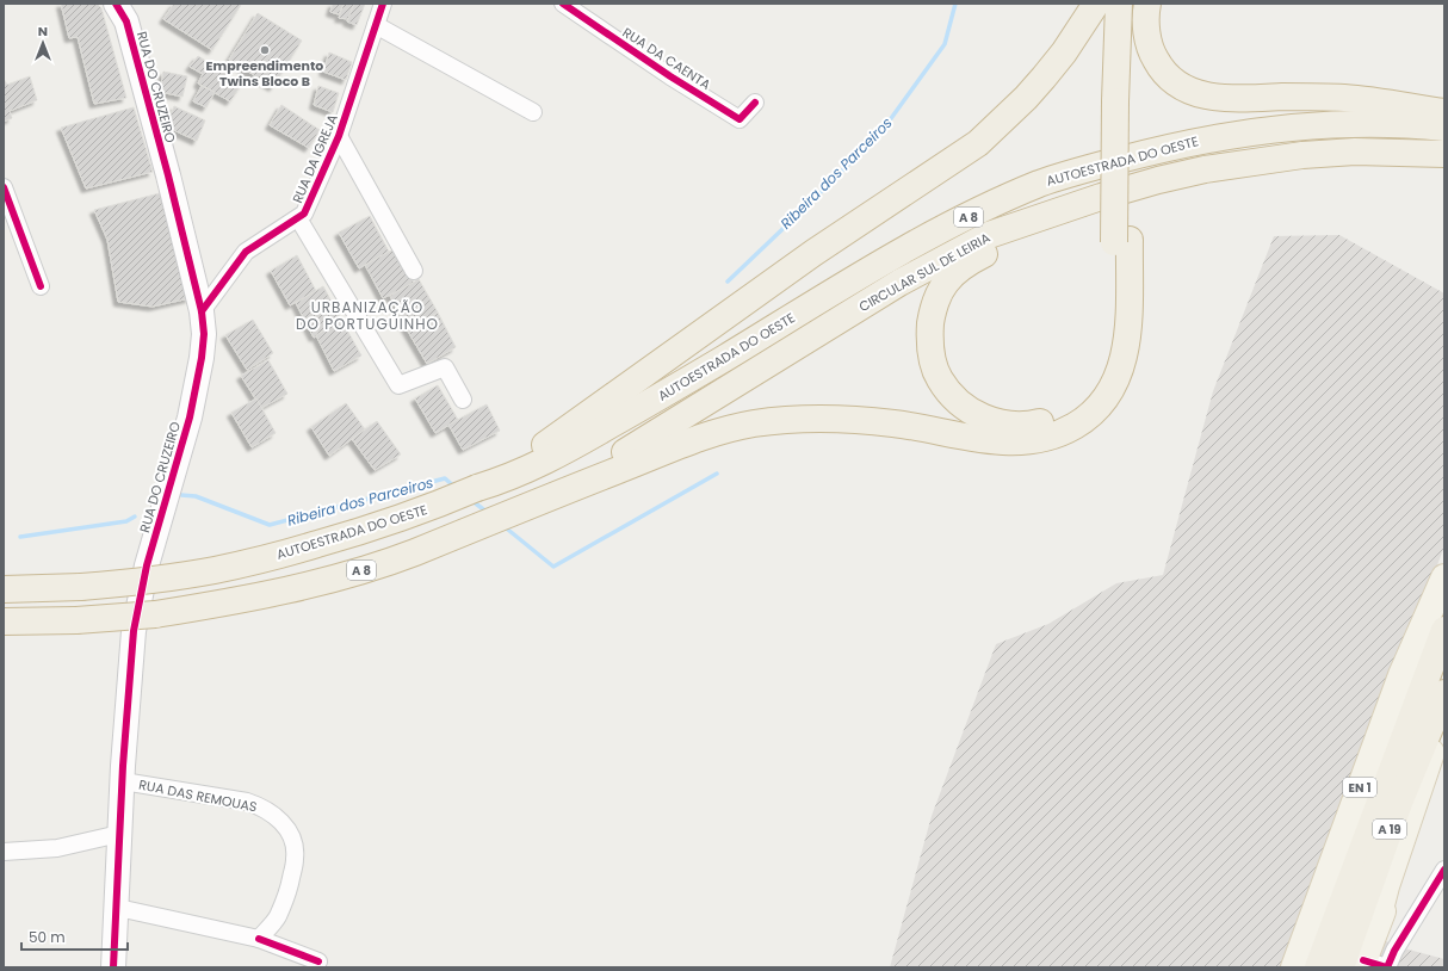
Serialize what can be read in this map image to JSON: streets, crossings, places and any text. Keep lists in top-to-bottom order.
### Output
{
  "streets": {
    "highway": [
      "AUTOESTRADA DO OESTE",
      "A 8",
      "CIRCULAR SUL DE LEIRIA",
      "A 19"
    ],
    "main road": ["EN 1"],
    "street": [
      "RUA DA CAENTA",
      "RUA DO CRUZEIRO",
      "RUA DA IGREJA",
      "RUA DAS REMOUAS"
    ]
  },
  "crossings": [
    ["RUA DO CRUZEIRO", "RUA DA IGREJA"],
    ["RUA DO CRUZEIRO", "RUA DAS REMOUAS"],
    ["A 8", "CIRCULAR SUL DE LEIRIA"]
  ],
  "districts": ["URBANIZAÇÃO DO PORTUGUINHO"],
  "water": ["Ribeira dos Parceiros"],
  "places": ["Empreendimento Twins Bloco B"],
  "scale_bar": "50 m",
  "north": "top"
}
